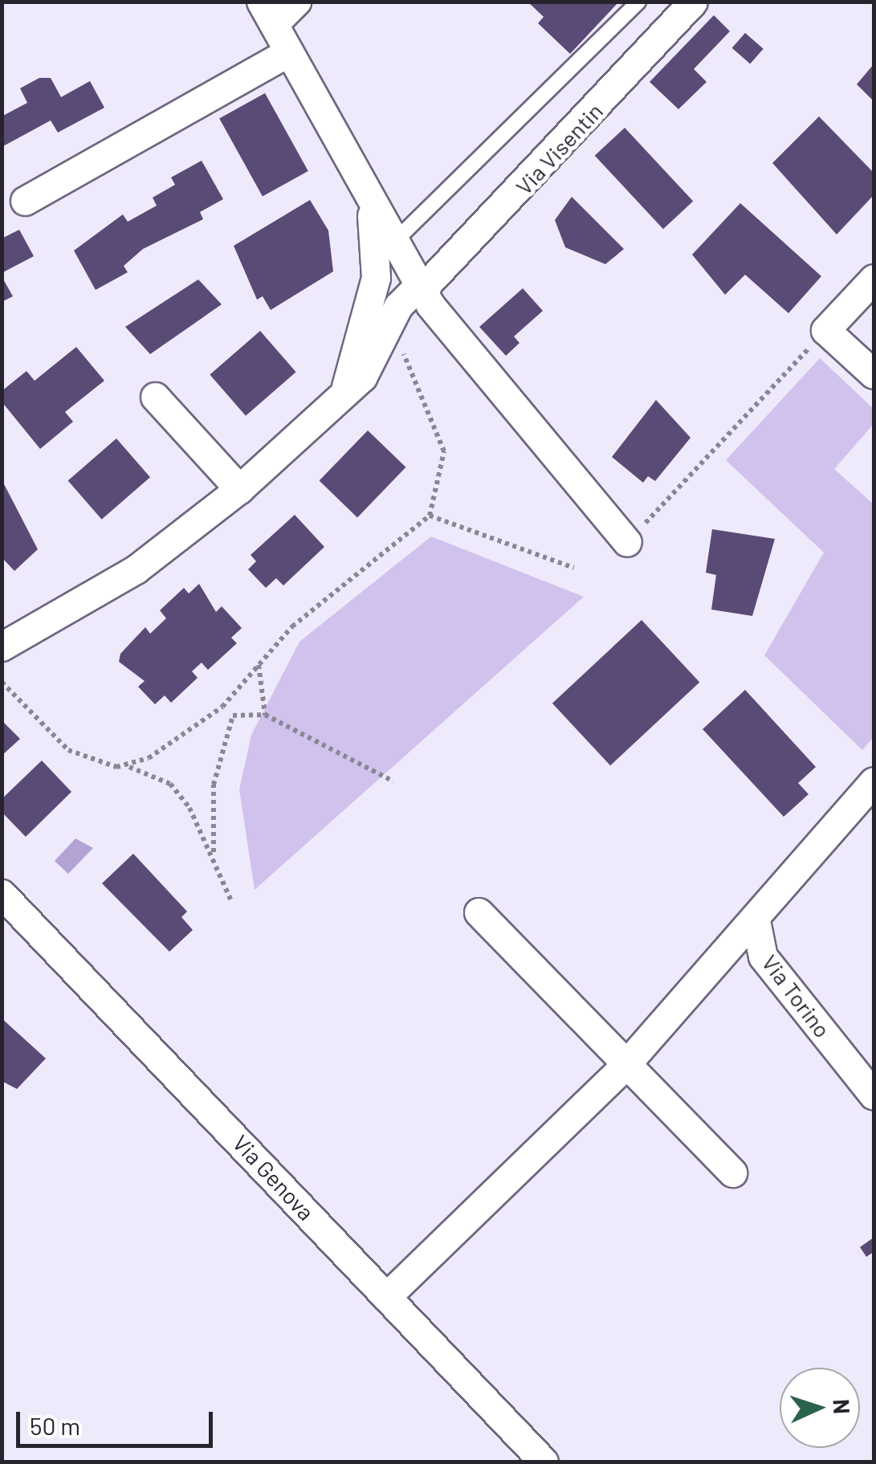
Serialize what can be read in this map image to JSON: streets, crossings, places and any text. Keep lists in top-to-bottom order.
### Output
{
  "streets": {
    "street": ["Via Visentin", "Via Torino", "Via Genova"]
  },
  "scale_bar": "50 m",
  "north": "right"
}
